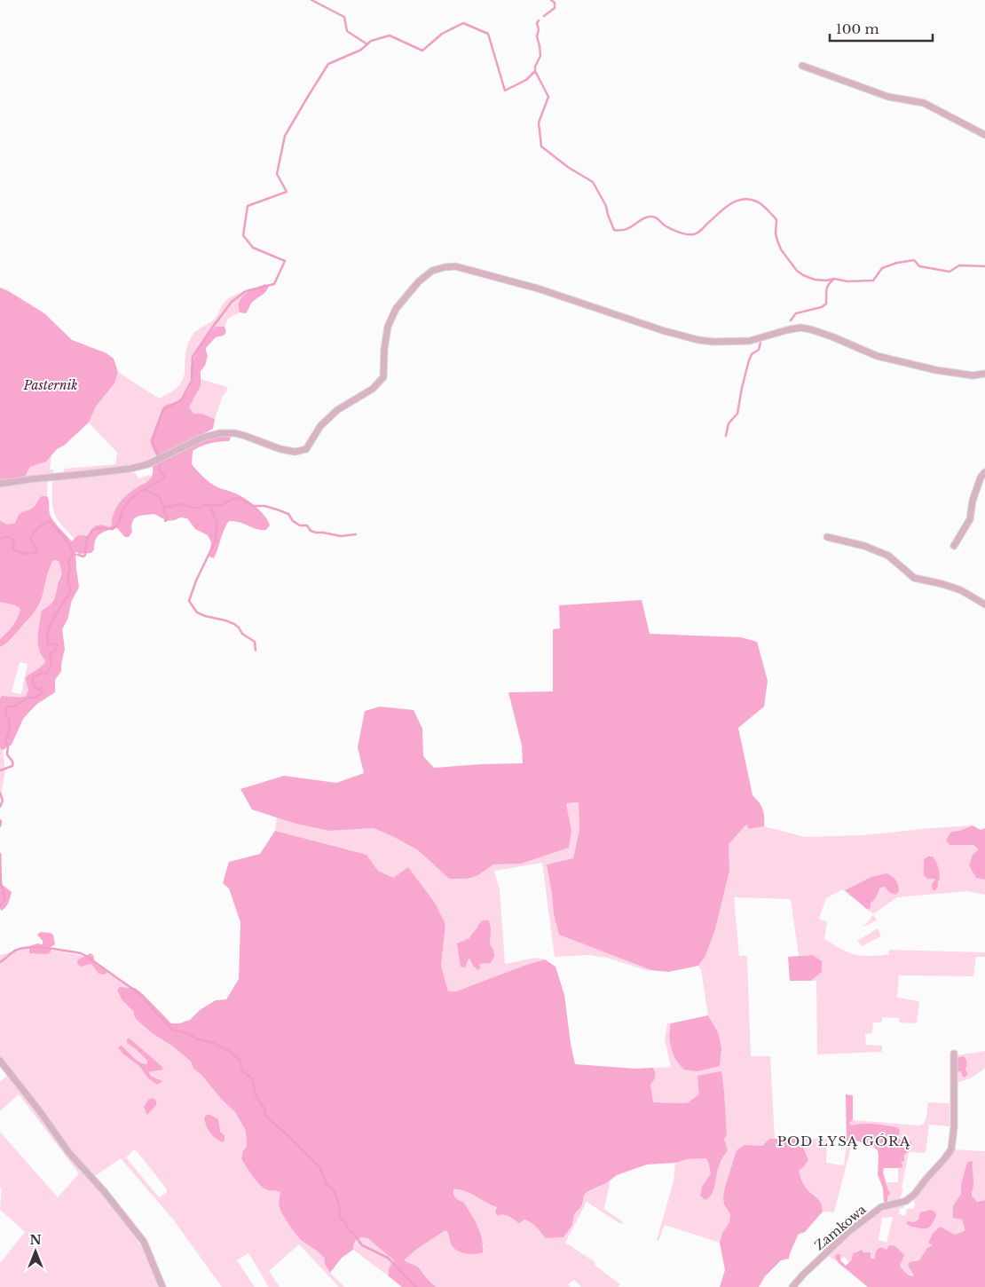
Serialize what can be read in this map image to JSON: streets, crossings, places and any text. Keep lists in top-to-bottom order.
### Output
{
  "streets": {
    "street": ["Zamkowa"]
  },
  "districts": ["POD ŁYSĄ GÓRĄ"],
  "parks": ["Pasternik"],
  "scale_bar": "100 m",
  "north": "top"
}
